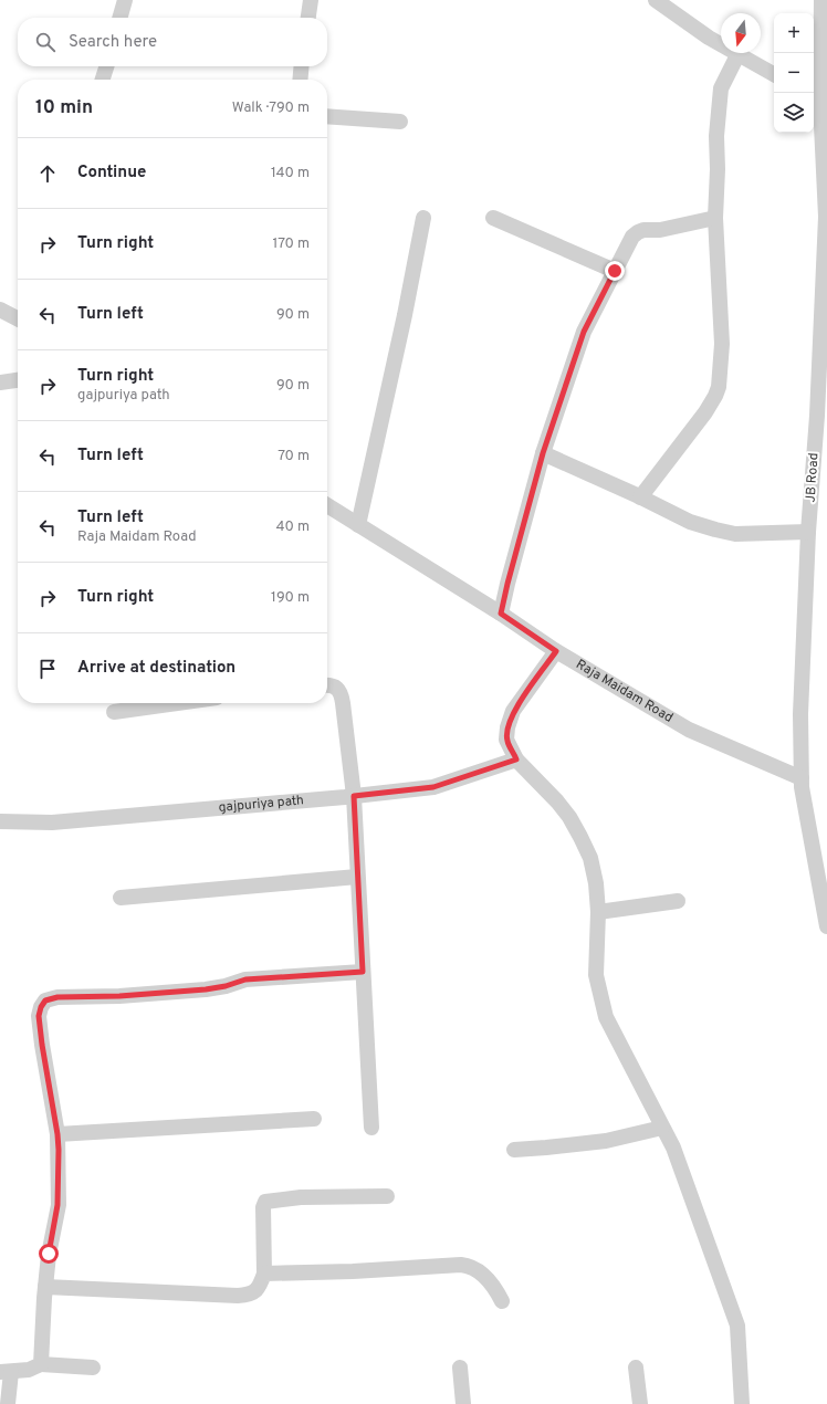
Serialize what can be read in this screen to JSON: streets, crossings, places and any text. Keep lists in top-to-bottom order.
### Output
{
  "streets": {
    "street": ["JB Road", "Raja Maidam Road", "gajpuriya path"]
  },
  "crossings": [
    ["JB Road", "Raja Maidam Road"]
  ],
  "north": "bottom",
  "page": {
    "map_buttons": ["+", "−"],
    "search": "Search here",
    "heading": ["10 min", "Walk · 790 m"],
    "list": [
      ["Continue", "140 m"],
      ["Turn right", "170 m"],
      ["Turn left", "90 m"],
      ["Turn right", "gajpuriya path", "90 m"],
      ["Turn left", "70 m"],
      ["Turn left", "Raja Maidam Road", "40 m"],
      ["Turn right", "190 m"],
      "Arrive at destination"
    ]
  }
}
